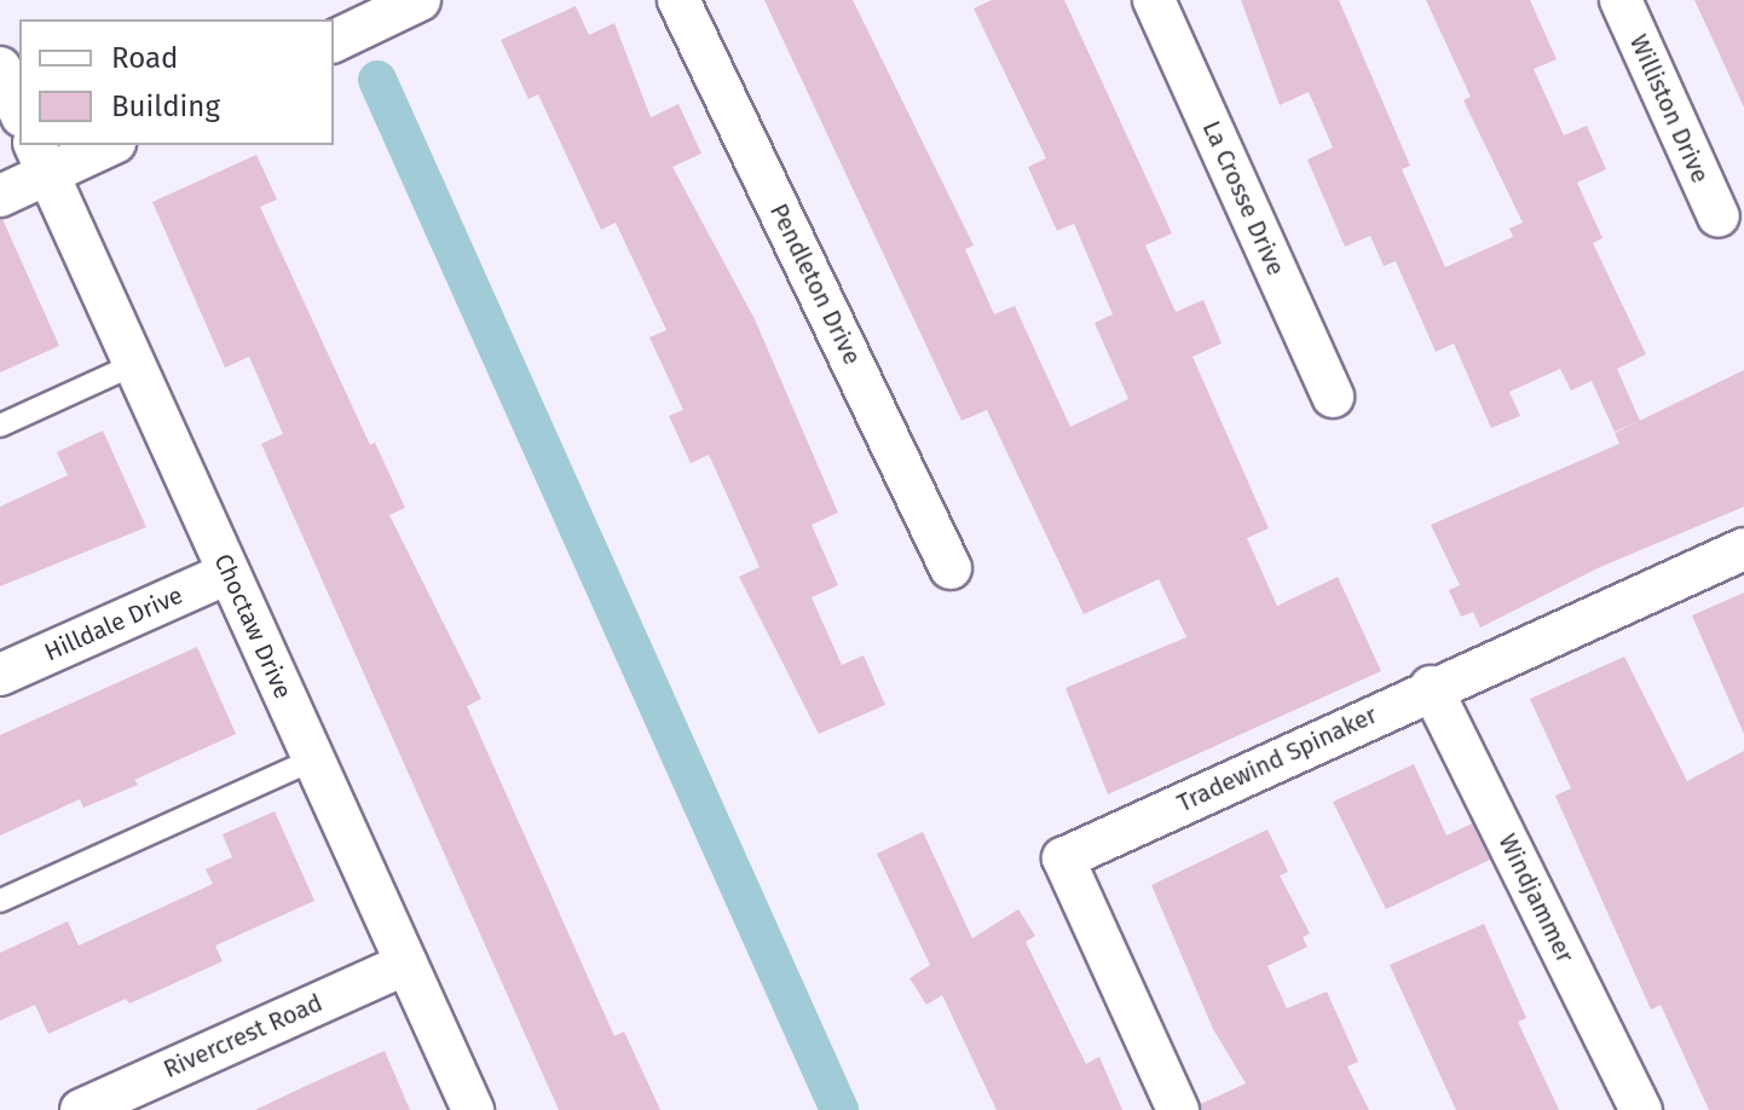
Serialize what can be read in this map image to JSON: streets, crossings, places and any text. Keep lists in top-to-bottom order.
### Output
{
  "streets": {
    "street": [
      "Williston Drive",
      "La Crosse Drive",
      "Pendleton Drive",
      "Hilldale Drive",
      "Choctaw Drive",
      "Tradewind Spinaker",
      "Windjammer",
      "Rivercrest Road"
    ]
  },
  "crossings": [
    ["Hilldale Drive", "Choctaw Drive"],
    ["Choctaw Drive", "Rivercrest Road"],
    ["Tradewind Spinaker", "Windjammer"]
  ],
  "legend": ["Road", "Building"]
}
